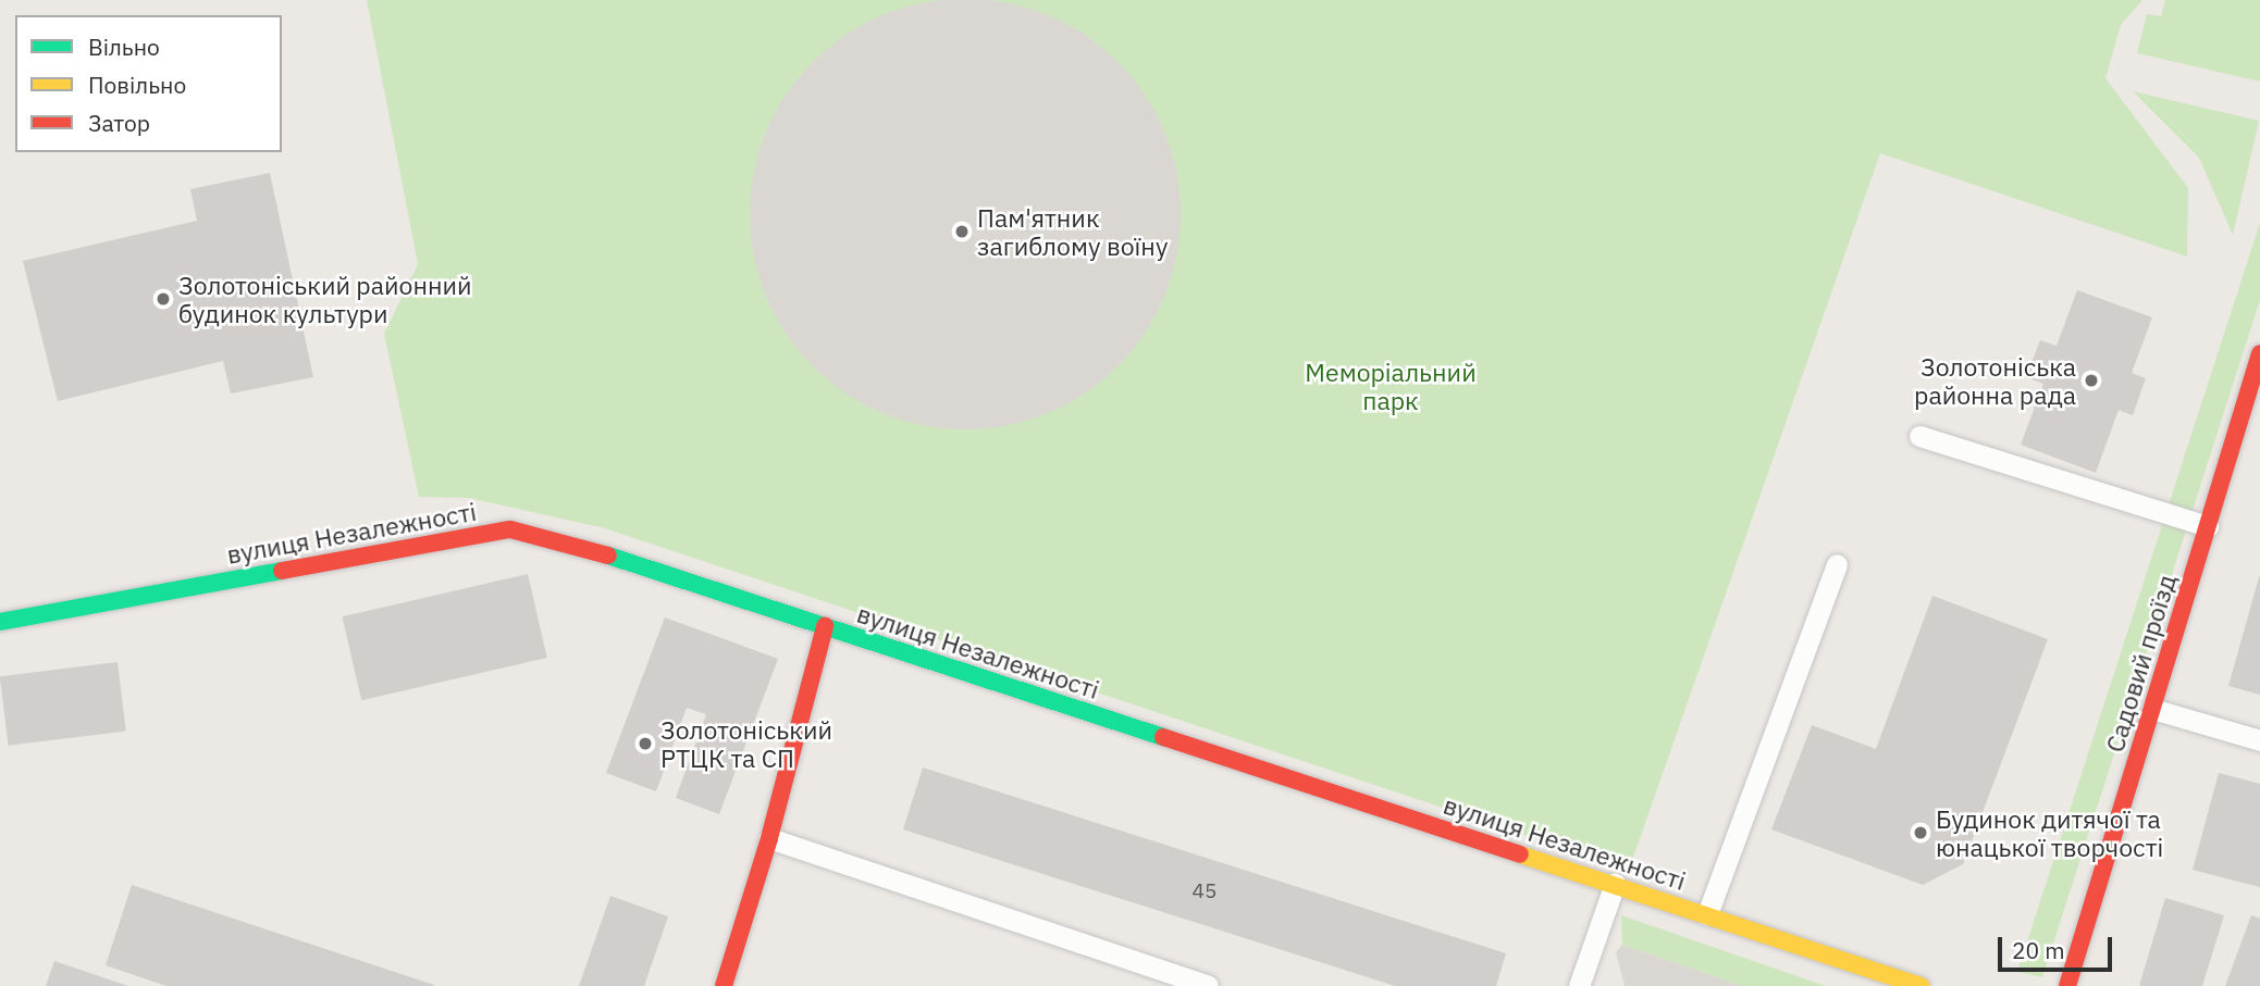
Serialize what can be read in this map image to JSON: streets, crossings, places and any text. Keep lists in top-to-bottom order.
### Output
{
  "streets": {
    "street": ["вулиця Незалежності", "Садовий проїзд"]
  },
  "parks": ["Меморіальний парк"],
  "places": [
    "Пам'ятник загиблому воїну",
    "Золотоніський районний будинок культури",
    "Золотоніська районна рада",
    "Золотоніський РТЦК та СП",
    "Будинок дитячої та юнацької творчості"
  ],
  "house_numbers": ["45"],
  "legend": ["Вільно", "Повільно", "Затор"],
  "scale_bar": "20 m"
}
